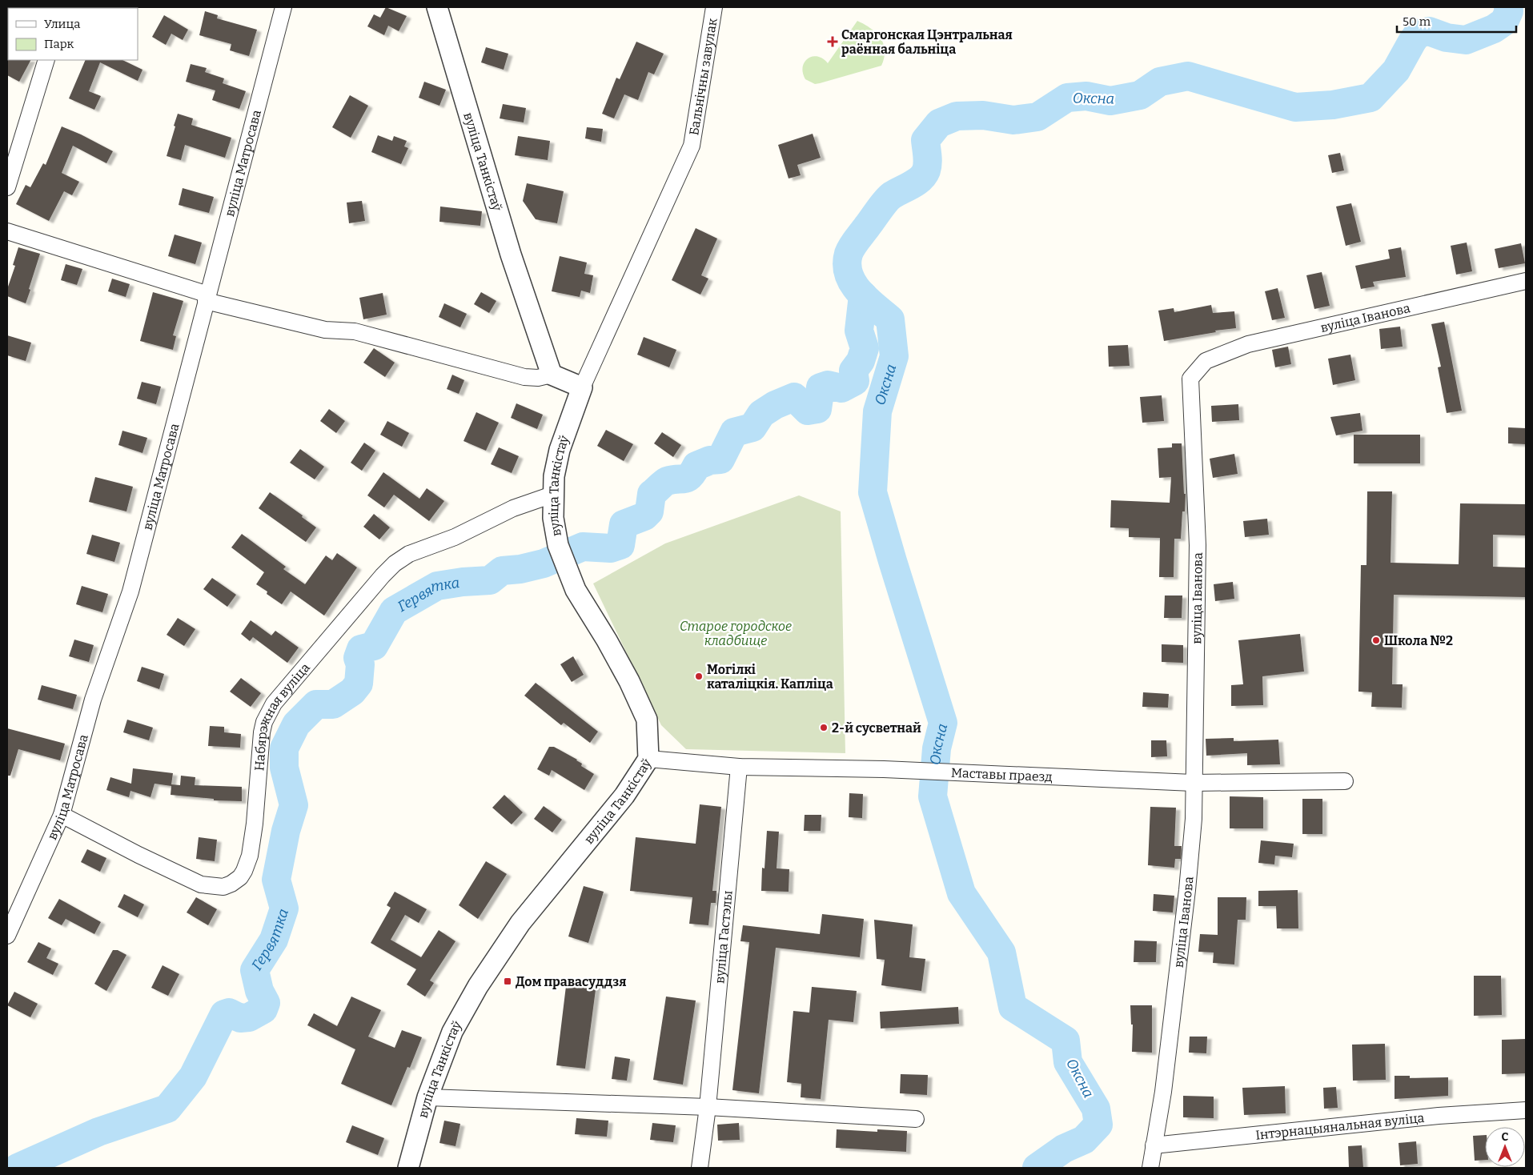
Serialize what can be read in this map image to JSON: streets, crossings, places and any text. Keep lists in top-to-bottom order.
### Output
{
  "streets": {
    "street": [
      "Бальнічны завулак",
      "вуліца Танкістаў",
      "вуліца Матросава",
      "вуліца Іванова",
      "Набярэжная вуліца",
      "Маставы праезд",
      "вуліца Гастэлы",
      "Інтэрнацыянальная вуліца"
    ]
  },
  "crossings": [
    ["Бальнічны завулак", "вуліца Танкістаў"],
    ["вуліца Танкістаў", "Набярэжная вуліца"],
    ["вуліца Танкістаў", "Маставы праезд"],
    ["вуліца Матросава", "Набярэжная вуліца"],
    ["вуліца Іванова", "Маставы праезд"],
    ["вуліца Іванова", "Інтэрнацыянальная вуліца"],
    ["Маставы праезд", "вуліца Гастэлы"]
  ],
  "water": ["Оксна", "Гервятка"],
  "parks": ["Старое городское кладбище"],
  "places": {
    "health": ["Смаргонская Цэнтральная раённая бальніца"],
    "other": ["Школа №2", "Могілкі каталіцкія. Капліца", "2-й сусветнай"],
    "transit": ["Дом правасуддзя"]
  },
  "legend": ["Улица", "Парк"],
  "scale_bar": "50 m",
  "north": "top"
}
